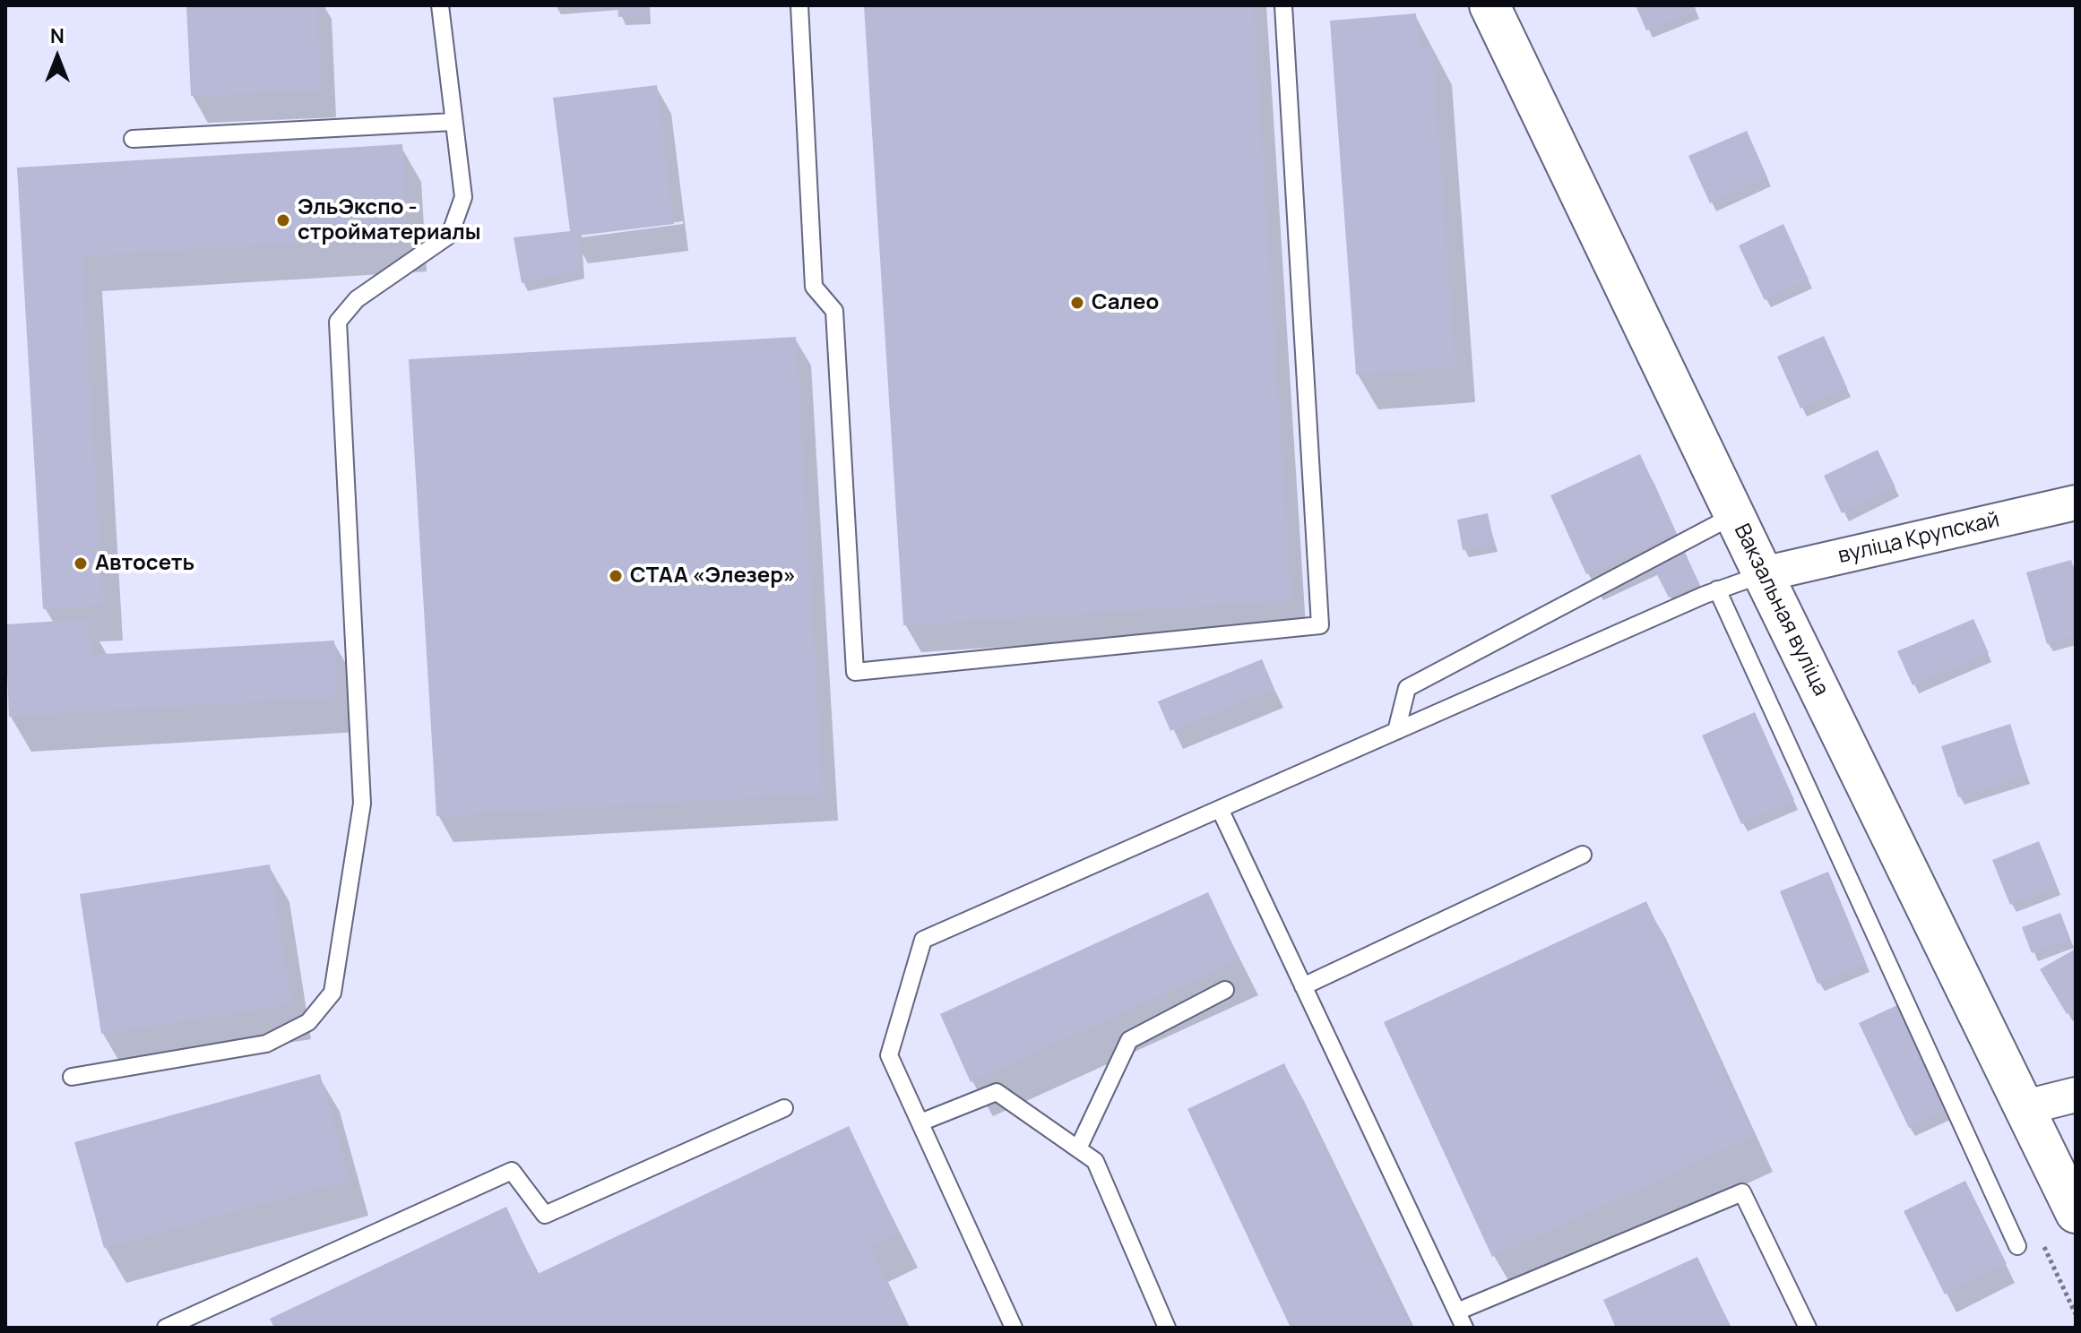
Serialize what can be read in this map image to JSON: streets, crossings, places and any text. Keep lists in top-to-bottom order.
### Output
{
  "streets": {
    "street": ["вуліца Крупскай", "Вакзальная вуліца"]
  },
  "crossings": [
    ["вуліца Крупскай", "Вакзальная вуліца"]
  ],
  "places": [
    "ЭльЭкспо - стройматериалы",
    "Салео",
    "Автосеть",
    "СТАА «Элезер»"
  ],
  "north": "top"
}
